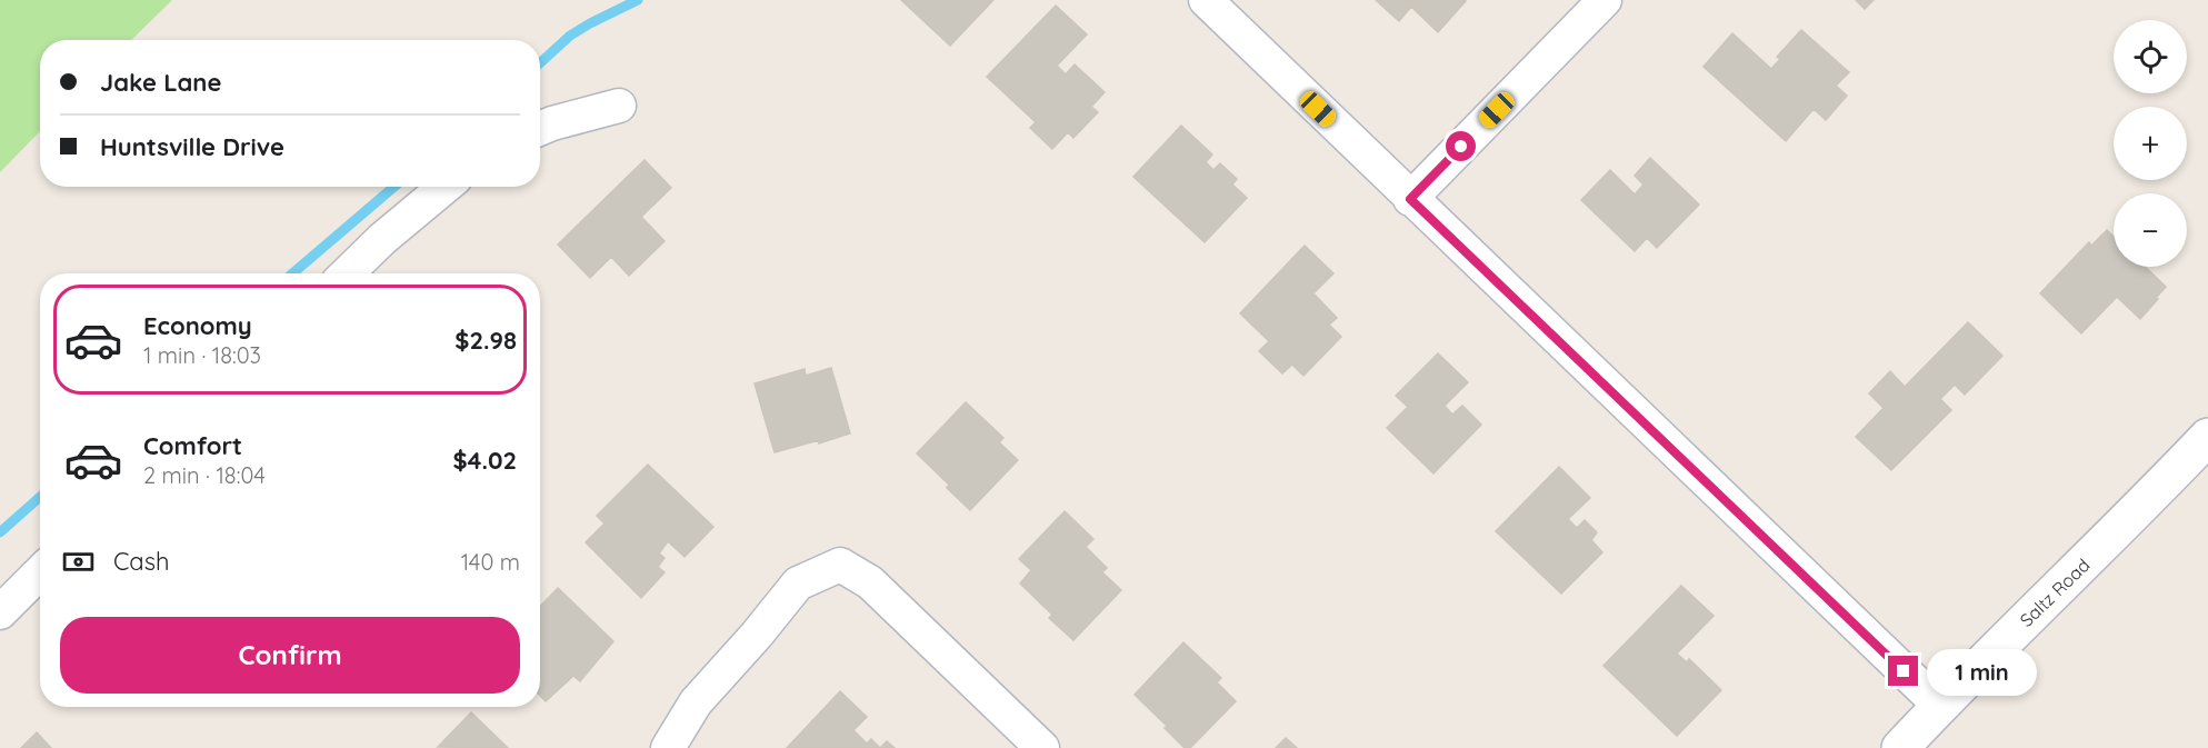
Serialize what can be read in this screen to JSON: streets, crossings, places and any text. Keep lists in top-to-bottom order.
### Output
{
  "streets": {
    "street": ["Saltz Road"]
  },
  "page": {
    "map_buttons": ["+", "−"],
    "banner": ["Jake Lane", "Huntsville Drive"],
    "list": [
      {
        "name": "Economy",
        "note": "1 min · 18:03",
        "value": "$2.98"
      },
      {
        "name": "Comfort",
        "note": "2 min · 18:04",
        "value": "$4.02"
      }
    ],
    "pay": ["Cash", "140 m"],
    "buttons": "Confirm",
    "bubble": "1 min"
  }
}
